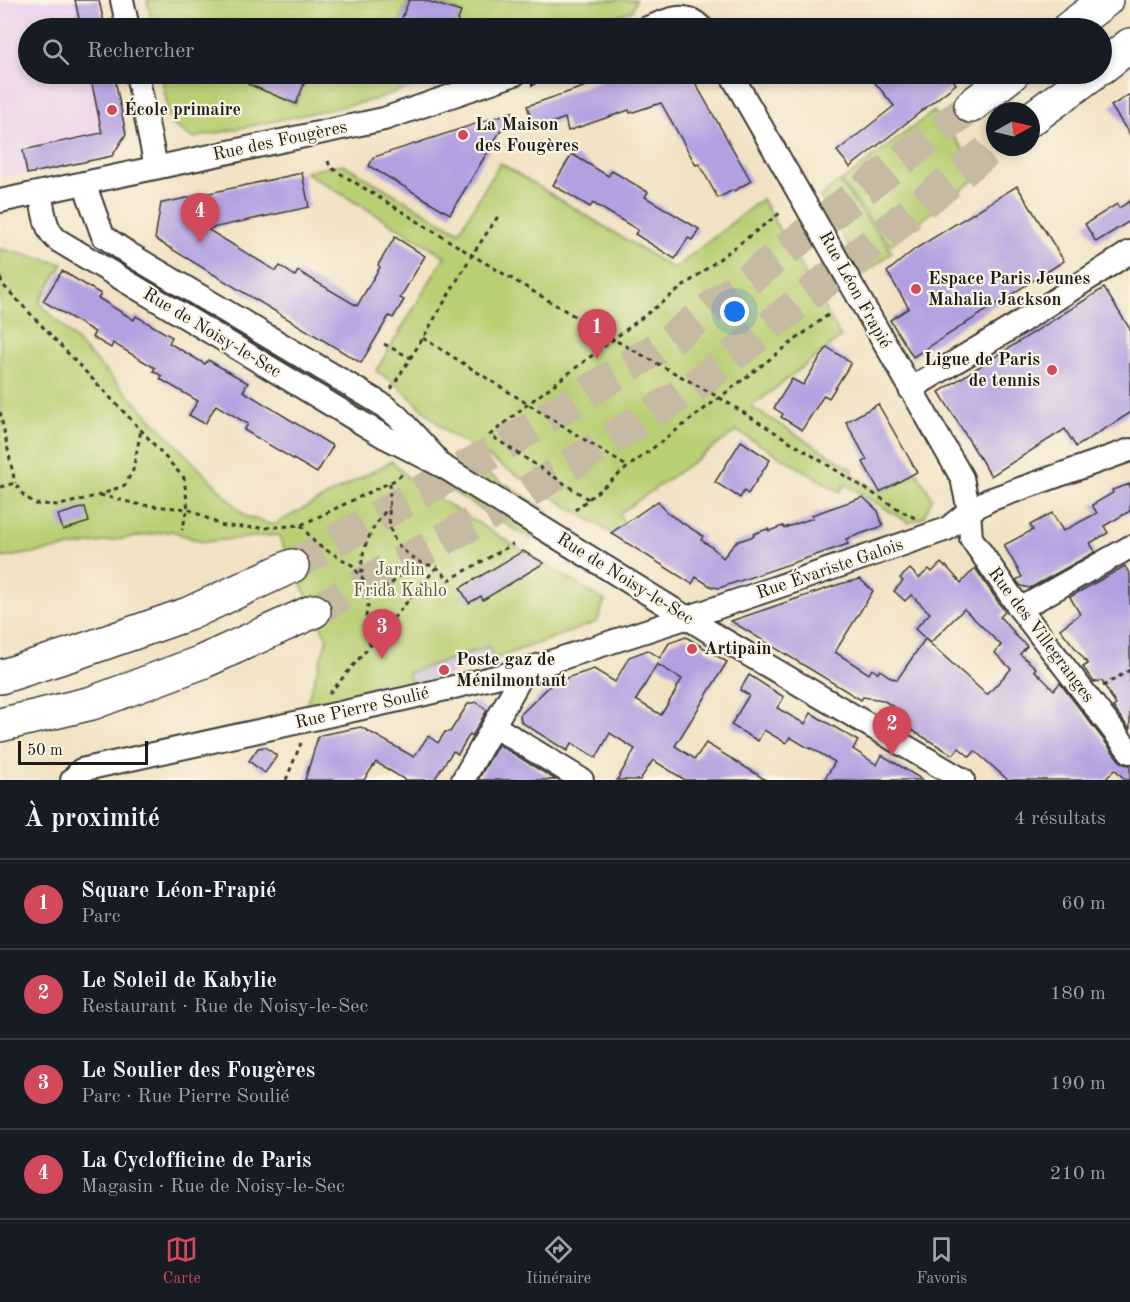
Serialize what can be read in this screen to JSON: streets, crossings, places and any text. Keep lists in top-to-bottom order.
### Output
{
  "streets": {
    "street": [
      "Rue des Fougères",
      "Rue Léon Frapié",
      "Rue de Noisy-le-Sec",
      "Rue Évariste Galois",
      "Rue des Villegranges",
      "Rue Pierre Soulié"
    ]
  },
  "crossings": [
    ["Rue des Fougères", "Rue de Noisy-le-Sec"],
    ["Rue Léon Frapié", "Rue Évariste Galois"],
    ["Rue Léon Frapié", "Rue des Villegranges"],
    ["Rue de Noisy-le-Sec", "Rue Évariste Galois"],
    ["Rue de Noisy-le-Sec", "Rue Pierre Soulié"],
    ["Rue Évariste Galois", "Rue des Villegranges"],
    ["Rue Évariste Galois", "Rue Pierre Soulié"]
  ],
  "parks": ["Jardin Frida Kahlo"],
  "places": [
    "École primaire",
    "La Maison des Fougères",
    "Espace Paris Jeunes Mahalia Jackson",
    "Ligue de Paris de tennis",
    "Artipain",
    "Poste gaz de Ménilmontant"
  ],
  "scale_bar": "50 m",
  "north": "right",
  "page": {
    "search": "Rechercher",
    "pins": [
      "4",
      "1",
      "3",
      "2"
    ],
    "scale": "50 m",
    "heading": ["À proximité", "4 résultats"],
    "list": [
      {
        "mark": "1",
        "name": "Square Léon-Frapié",
        "note": "Parc",
        "value": "60 m"
      },
      {
        "mark": "2",
        "name": "Le Soleil de Kabylie",
        "note": "Restaurant · Rue de Noisy-le-Sec",
        "value": "180 m"
      },
      {
        "mark": "3",
        "name": "Le Soulier des Fougères",
        "note": "Parc · Rue Pierre Soulié",
        "value": "190 m"
      },
      {
        "mark": "4",
        "name": "La Cyclofficine de Paris",
        "note": "Magasin · Rue de Noisy-le-Sec",
        "value": "210 m"
      }
    ],
    "nav": ["Carte", "Itinéraire", "Favoris"]
  }
}
